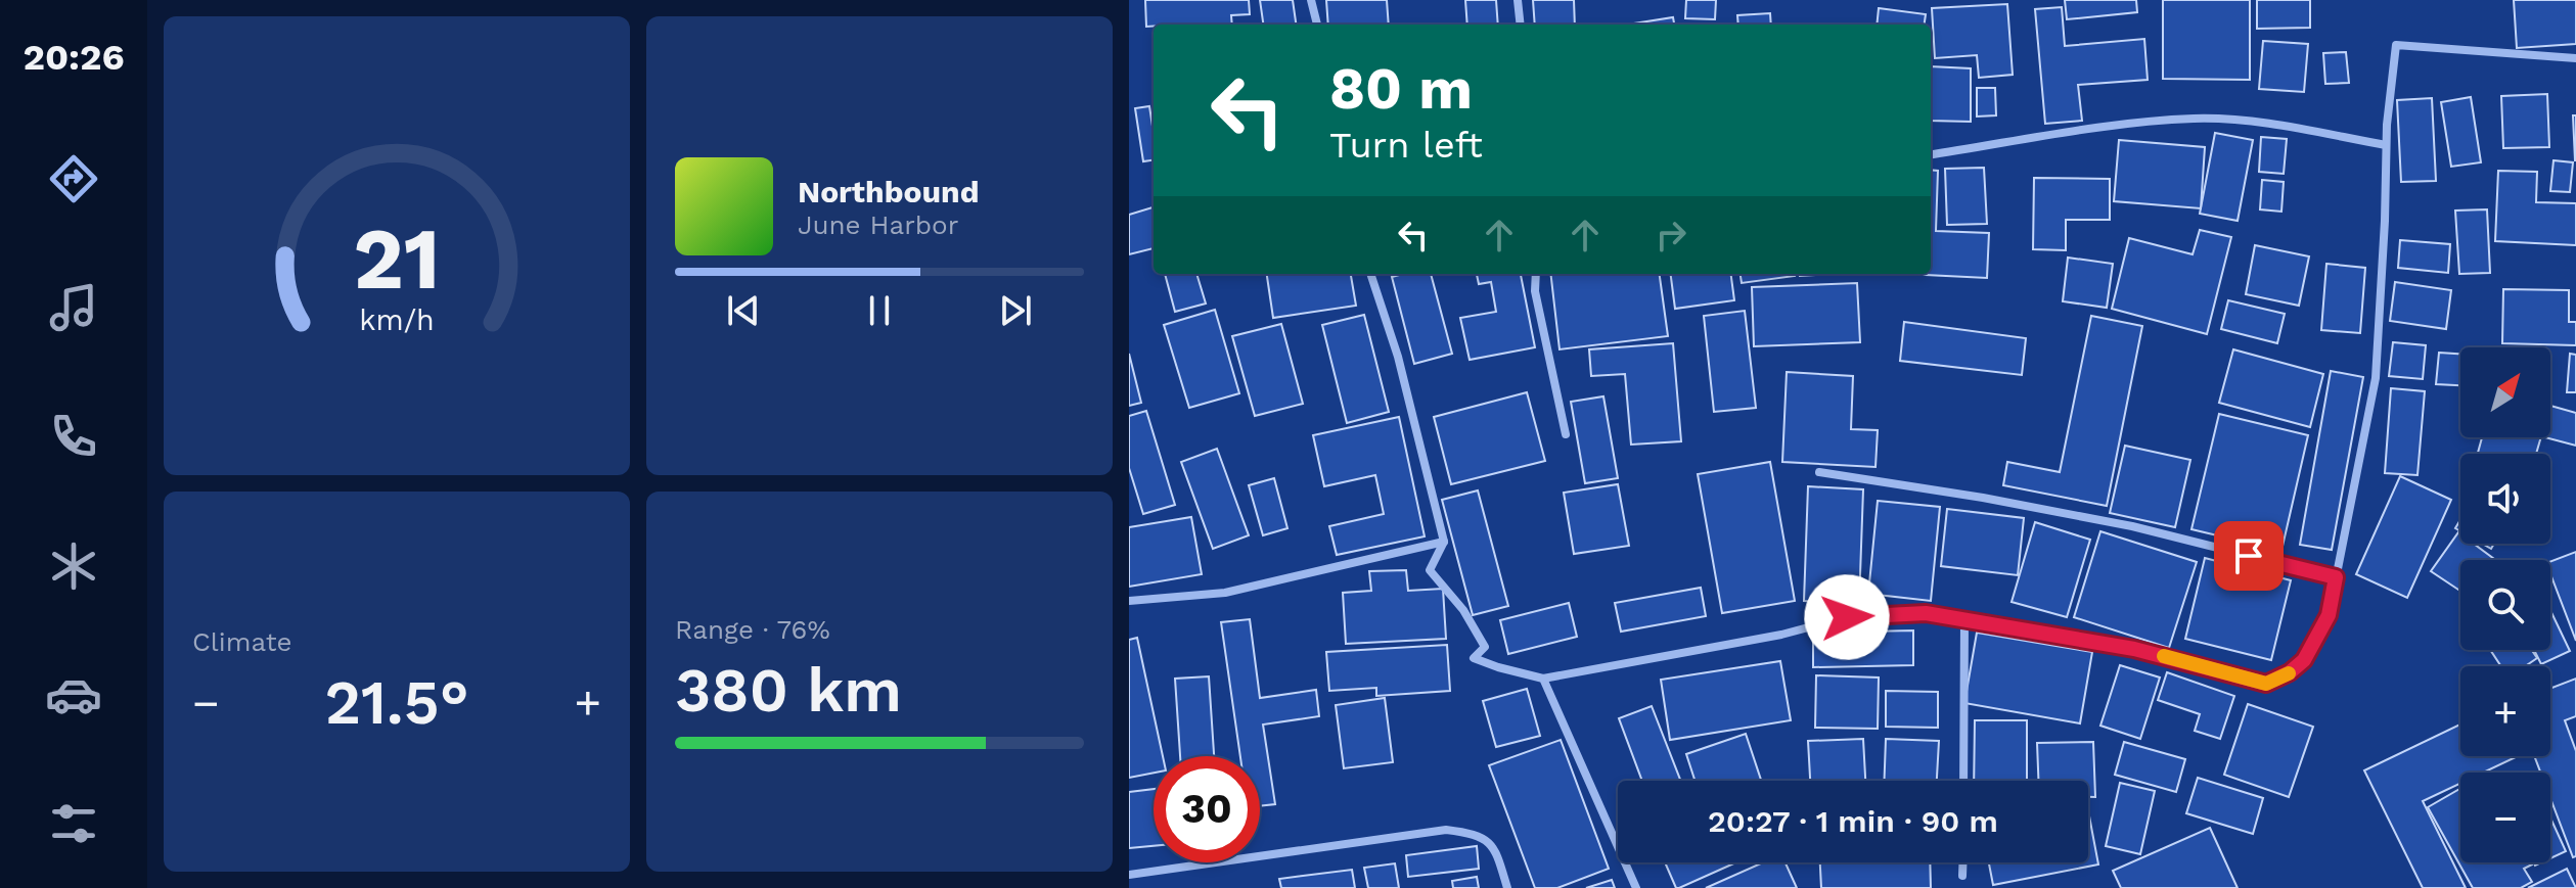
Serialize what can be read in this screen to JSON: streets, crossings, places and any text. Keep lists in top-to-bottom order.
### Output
{
  "north": "top right",
  "page": {
    "tabs": "20:26",
    "turn": ["80 m", "Turn left"],
    "song": ["Northbound", "June Harbor"],
    "map_buttons": ["+", "−"],
    "tile": [
      "Climate",
      ["Range · 76%", "380 km"]
    ],
    "heat": ["−", "21.5°", "+"],
    "limit": "30",
    "trip": "20:27 · 1 min · 90 m",
    "gauge": ["21", "km/h"]
  }
}
